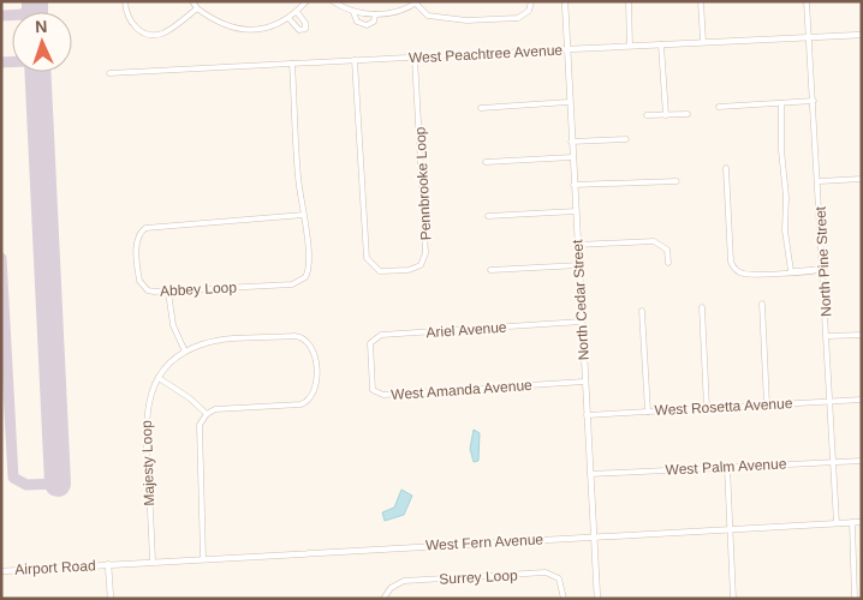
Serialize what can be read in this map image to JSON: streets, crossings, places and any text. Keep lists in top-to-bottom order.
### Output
{
  "streets": {
    "street": [
      "West Peachtree Avenue",
      "Pennbrooke Loop",
      "North Pine Street",
      "Abbey Loop",
      "North Cedar Street",
      "Ariel Avenue",
      "West Amanda Avenue",
      "West Rosetta Avenue",
      "Majesty Loop",
      "West Palm Avenue",
      "West Fern Avenue",
      "Airport Road",
      "Surrey Loop"
    ]
  },
  "crossings": [
    ["West Peachtree Avenue", "Pennbrooke Loop"],
    ["West Peachtree Avenue", "North Pine Street"],
    ["West Peachtree Avenue", "Abbey Loop"],
    ["West Peachtree Avenue", "North Cedar Street"],
    ["North Pine Street", "West Rosetta Avenue"],
    ["North Pine Street", "West Palm Avenue"],
    ["North Pine Street", "West Fern Avenue"],
    ["North Cedar Street", "Ariel Avenue"],
    ["North Cedar Street", "West Amanda Avenue"],
    ["North Cedar Street", "West Rosetta Avenue"],
    ["North Cedar Street", "West Palm Avenue"],
    ["North Cedar Street", "West Fern Avenue"],
    ["Ariel Avenue", "West Amanda Avenue"],
    ["Majesty Loop", "West Fern Avenue"],
    ["West Fern Avenue", "Airport Road"]
  ],
  "north": "top"
}
